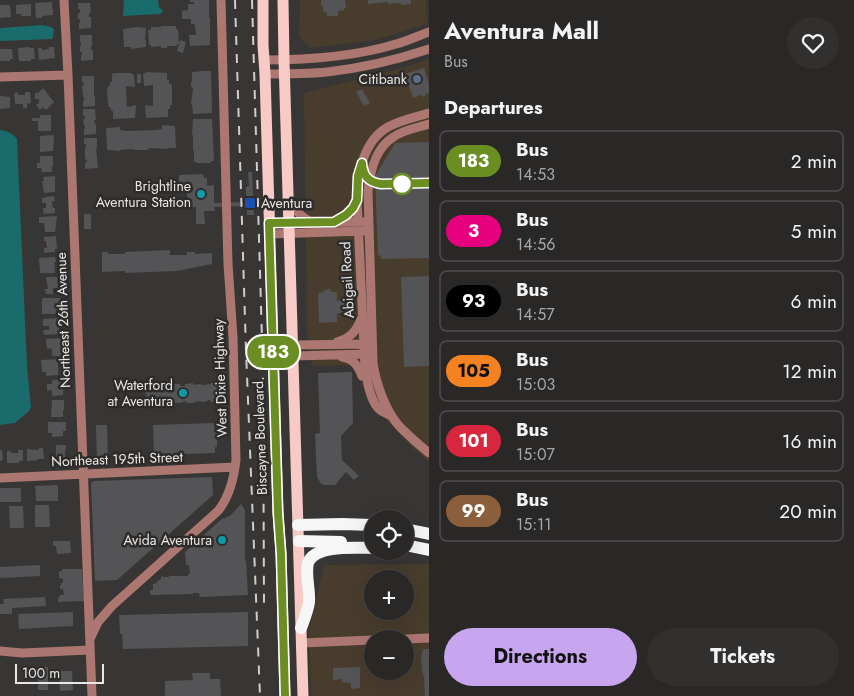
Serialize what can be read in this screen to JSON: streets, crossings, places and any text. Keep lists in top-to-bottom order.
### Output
{
  "streets": {
    "main road": ["Biscayne Boulevard"],
    "street": [
      "Abigail Road",
      "Northeast 26th Avenue",
      "West Dixie Highway",
      "Northeast 195th Street"
    ]
  },
  "crossings": [
    ["Northeast 26th Avenue", "West Dixie Highway"],
    ["Northeast 26th Avenue", "Northeast 195th Street"],
    ["West Dixie Highway", "Northeast 195th Street"]
  ],
  "places": {
    "other": [
      "Citibank",
      "Brightline Aventura Station",
      "Waterford at Aventura",
      "Avida Aventura"
    ],
    "transit": ["Aventura"]
  },
  "lines": ["bus line 183"],
  "scale_bar": "100 m",
  "page": {
    "on_map": "183",
    "heading": [
      ["Aventura Mall", "Bus"],
      "Departures"
    ],
    "list": [
      {
        "mark": "183",
        "name": "Bus",
        "note": "14:53",
        "value": "2 min"
      },
      {
        "mark": "3",
        "name": "Bus",
        "note": "14:56",
        "value": "5 min"
      },
      {
        "mark": "93",
        "name": "Bus",
        "note": "14:57",
        "value": "6 min"
      },
      {
        "mark": "105",
        "name": "Bus",
        "note": "15:03",
        "value": "12 min"
      },
      {
        "mark": "101",
        "name": "Bus",
        "note": "15:07",
        "value": "16 min"
      },
      {
        "mark": "99",
        "name": "Bus",
        "note": "15:11",
        "value": "20 min"
      }
    ],
    "map_buttons": ["+", "−"],
    "buttons": ["Directions", "Tickets"],
    "scale": "100 m"
  }
}
